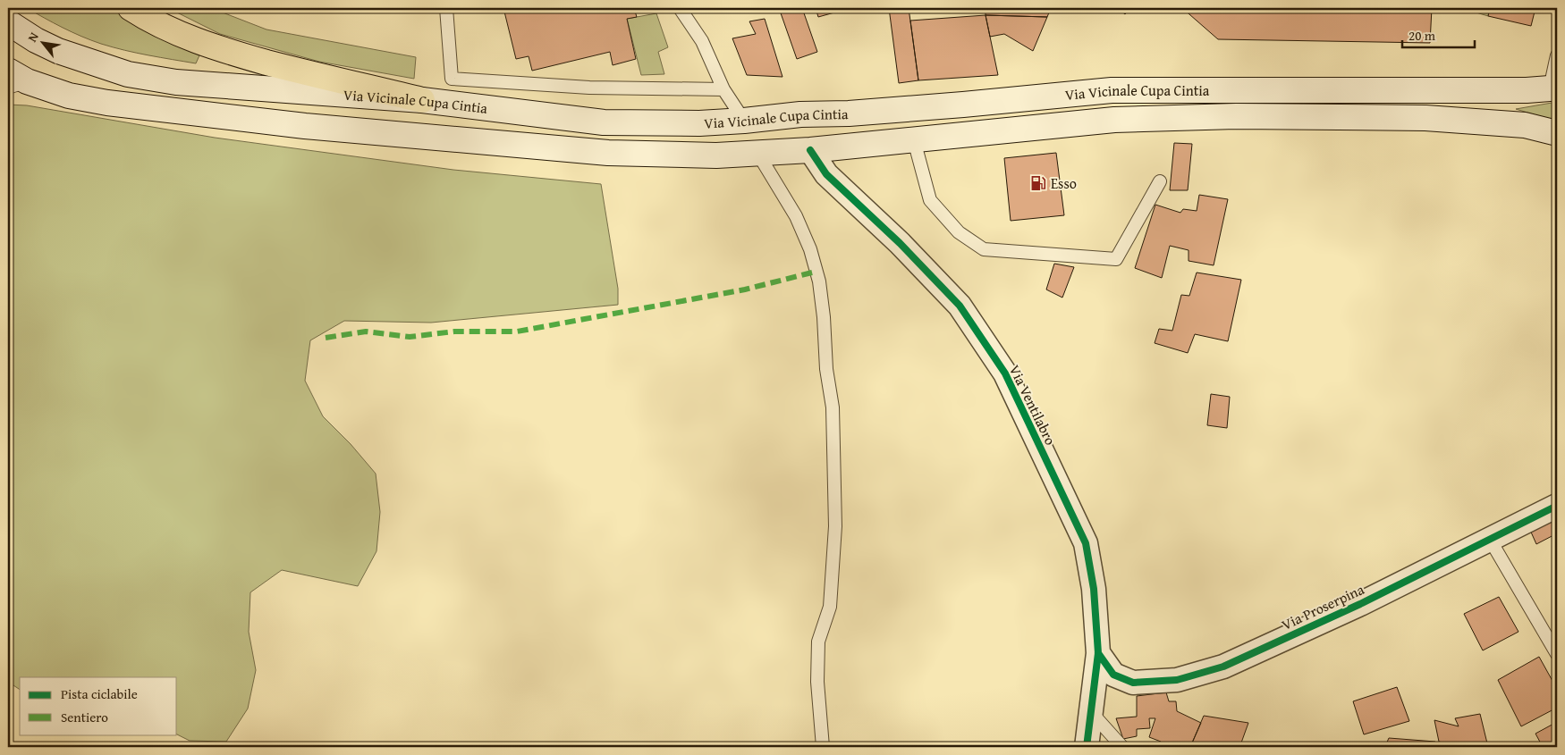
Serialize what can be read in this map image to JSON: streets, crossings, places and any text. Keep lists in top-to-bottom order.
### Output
{
  "streets": {
    "main road": ["Via Vicinale Cupa Cintia"],
    "street": ["Via Ventilabro", "Via Proserpina"]
  },
  "crossings": [
    ["Via Vicinale Cupa Cintia", "Via Ventilabro"],
    ["Via Ventilabro", "Via Proserpina"]
  ],
  "places": {
    "fuel station": ["Esso"]
  },
  "legend": ["Pista ciclabile", "Sentiero"],
  "scale_bar": "20 m",
  "north": "top left"
}
